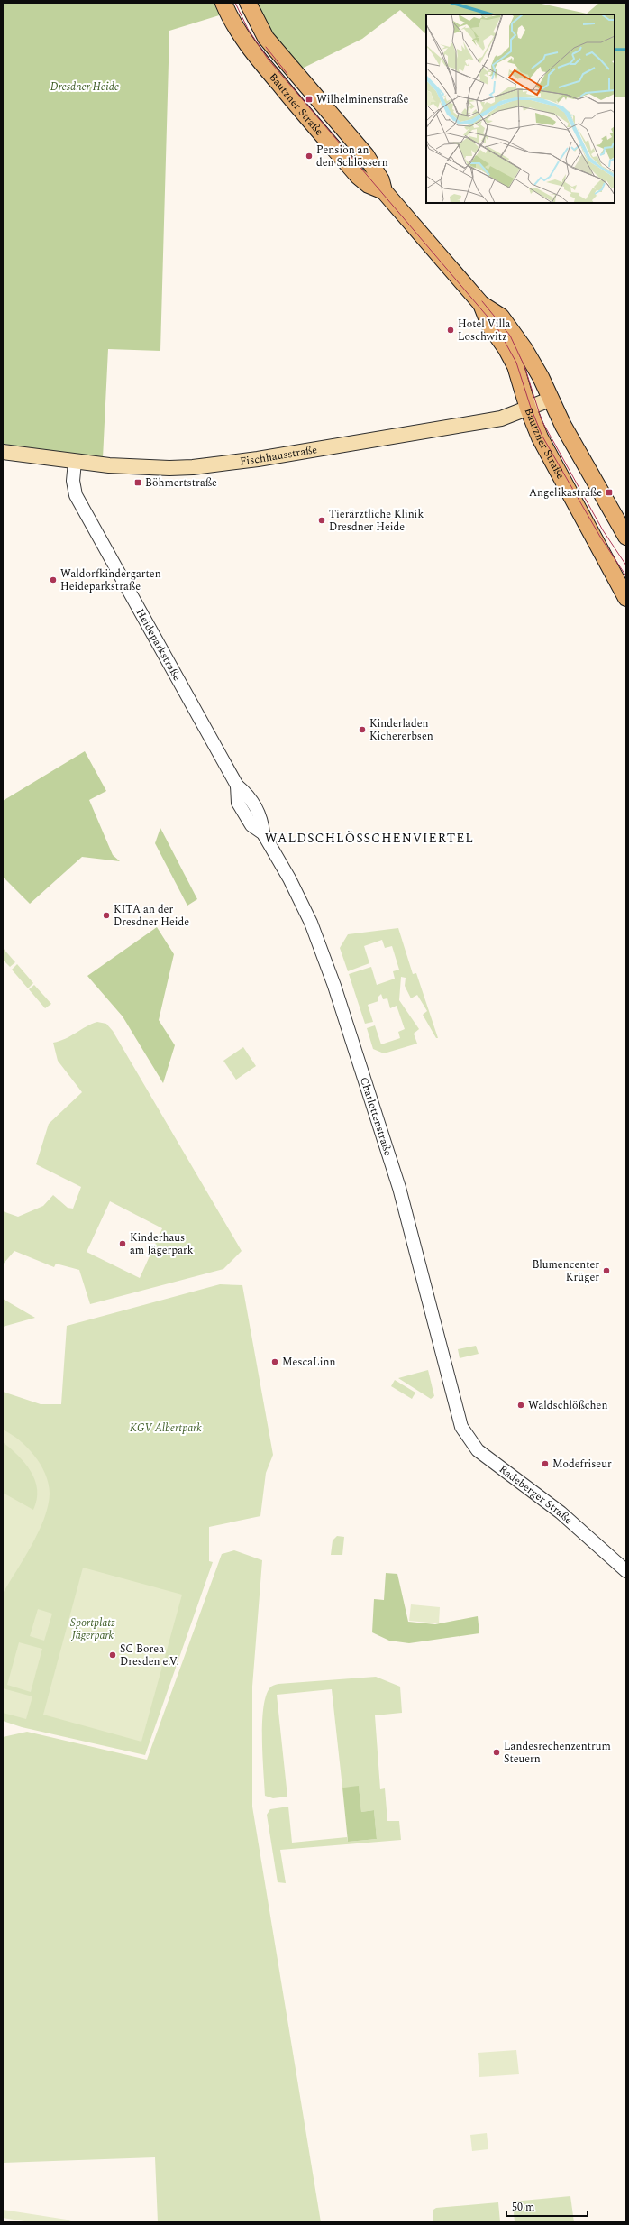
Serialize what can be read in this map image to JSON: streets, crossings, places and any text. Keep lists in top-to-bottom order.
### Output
{
  "streets": {
    "main road": ["Bautzner Straße", "Fischhausstraße"],
    "street": ["Heideparkstraße", "Charlottenstraße", "Radeberger Straße"]
  },
  "crossings": [
    ["Bautzner Straße", "Fischhausstraße"],
    ["Fischhausstraße", "Heideparkstraße"],
    ["Heideparkstraße", "Charlottenstraße"],
    ["Charlottenstraße", "Radeberger Straße"]
  ],
  "districts": ["WALDSCHLÖSSCHENVIERTEL"],
  "parks": ["Dresdner Heide", "KGV Albertpark", "Sportplatz Jägerpark"],
  "places": {
    "transit": ["Wilhelminenstraße", "Böhmertstraße", "Angelikastraße"],
    "other": [
      "Pension an den Schlössern",
      "Hotel Villa Loschwitz",
      "Tierärztliche Klinik Dresdner Heide",
      "Waldorfkindergarten Heideparkstraße",
      "Kinderladen Kichererbsen",
      "KITA an der Dresdner Heide",
      "Kinderhaus am Jägerpark",
      "Blumencenter Krüger",
      "MescaLinn",
      "Waldschlößchen",
      "Modefriseur",
      "SC Borea Dresden e.V.",
      "Landesrechenzentrum Steuern"
    ]
  },
  "scale_bar": "50 m"
}
